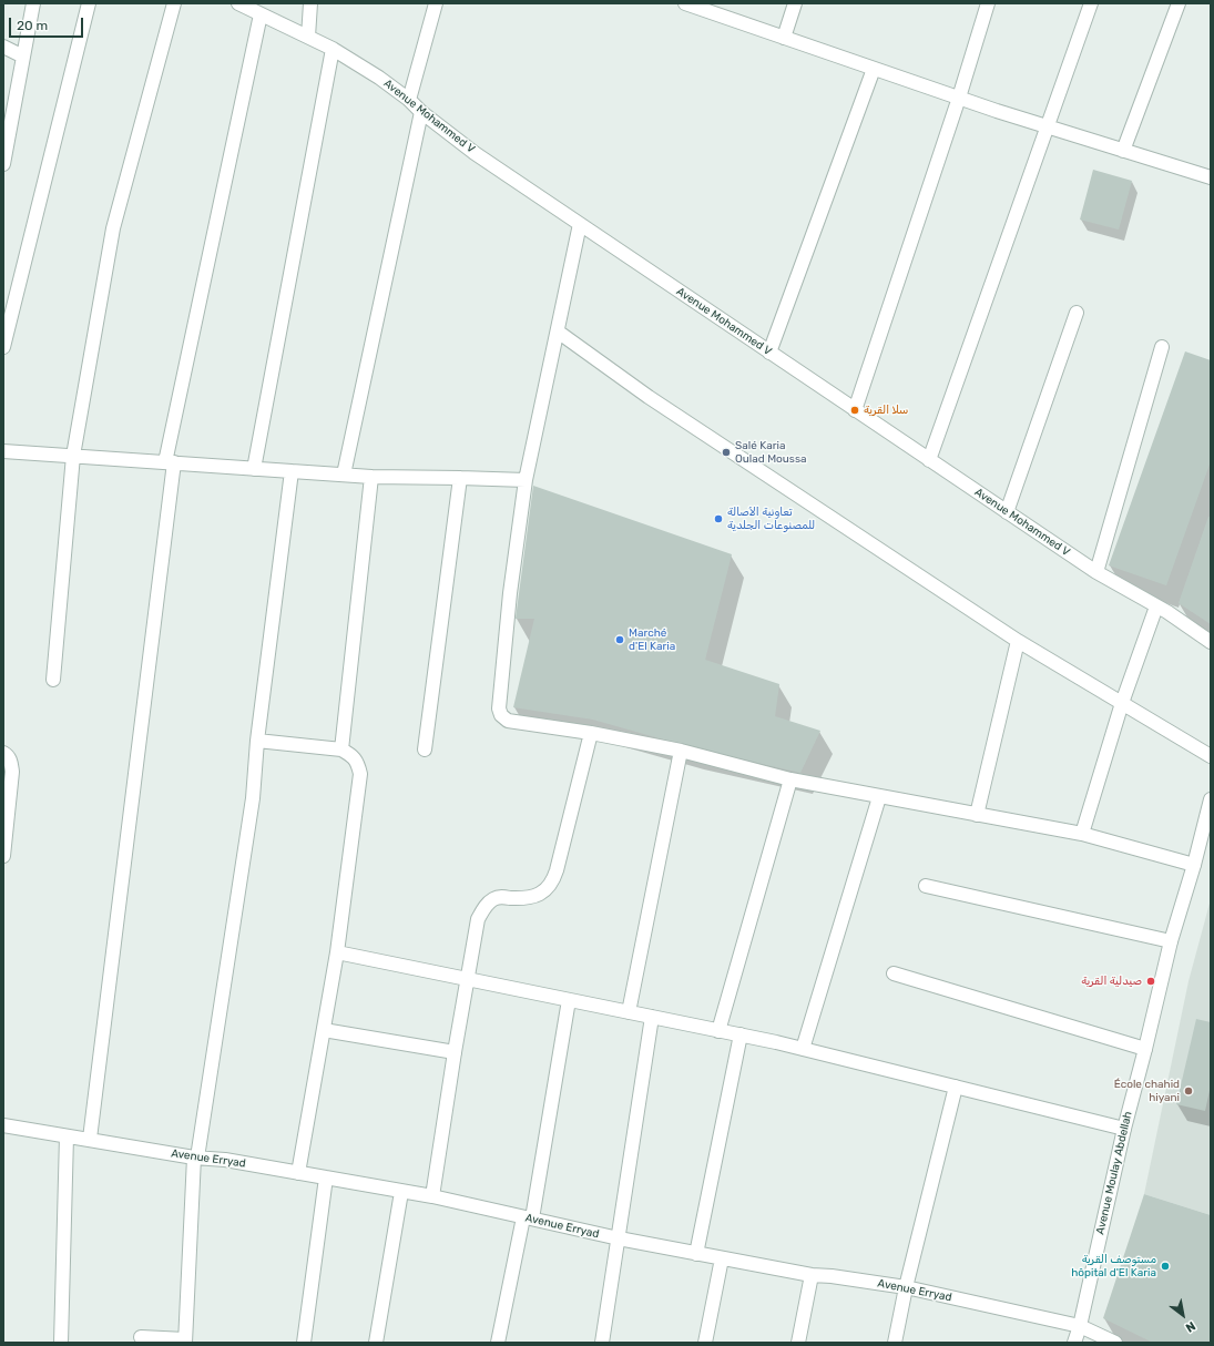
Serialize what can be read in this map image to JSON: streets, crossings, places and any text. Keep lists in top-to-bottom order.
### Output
{
  "streets": {
    "street": ["Avenue Mohammed V", "Avenue Erryad", "Avenue Moulay Abdellah"]
  },
  "crossings": [
    ["Avenue Erryad", "Avenue Moulay Abdellah"]
  ],
  "places": [
    "سلا القرية",
    "Salé Karia Oulad Moussa",
    "تعاونية الأصالة للمصنوعات الجلدية",
    "Marché d'El Karia",
    "صيدلية القرية",
    "École chahid hiyani",
    "مستوصف القرية hôpital d'El Karia"
  ],
  "scale_bar": "20 m",
  "north": "bottom right"
}
